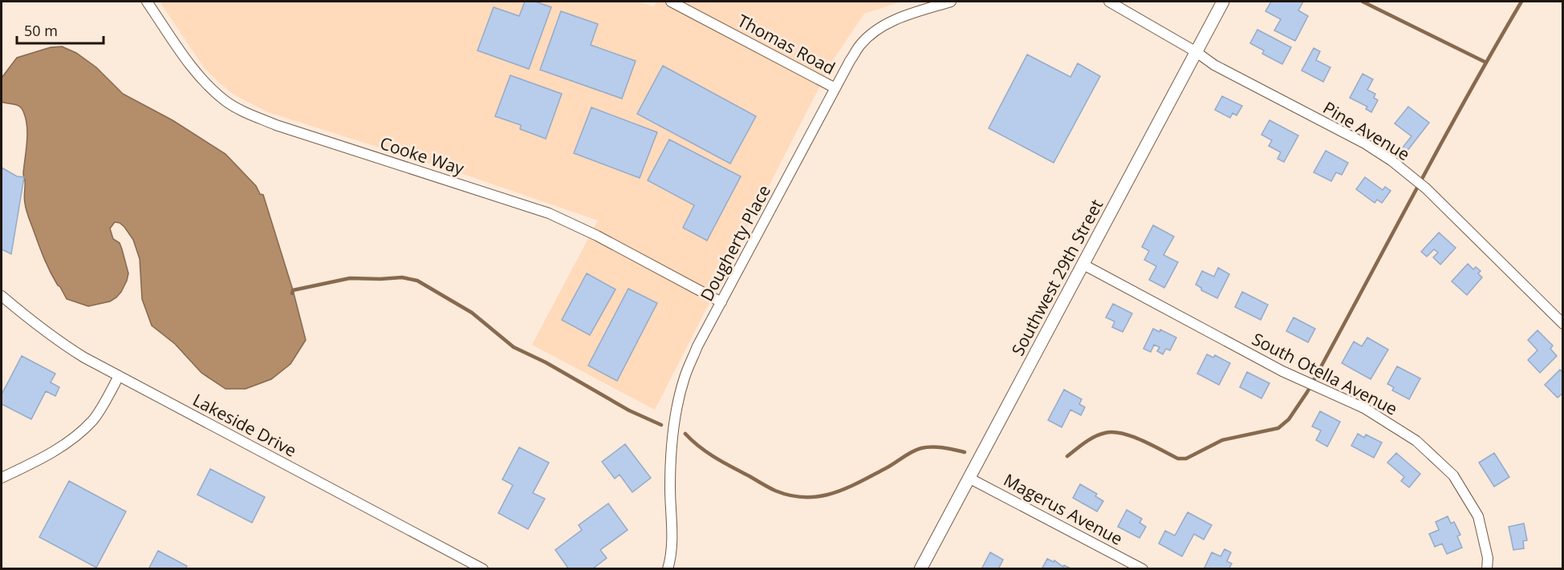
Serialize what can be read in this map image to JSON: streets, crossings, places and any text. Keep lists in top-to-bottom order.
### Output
{
  "streets": {
    "street": [
      "Thomas Road",
      "Pine Avenue",
      "Cooke Way",
      "Dougherty Place",
      "Southwest 29th Street",
      "South Otella Avenue",
      "Lakeside Drive",
      "Magerus Avenue"
    ]
  },
  "crossings": [
    ["Thomas Road", "Dougherty Place"],
    ["Pine Avenue", "Southwest 29th Street"],
    ["Cooke Way", "Dougherty Place"],
    ["Southwest 29th Street", "South Otella Avenue"],
    ["Southwest 29th Street", "Magerus Avenue"]
  ],
  "scale_bar": "50 m"
}
